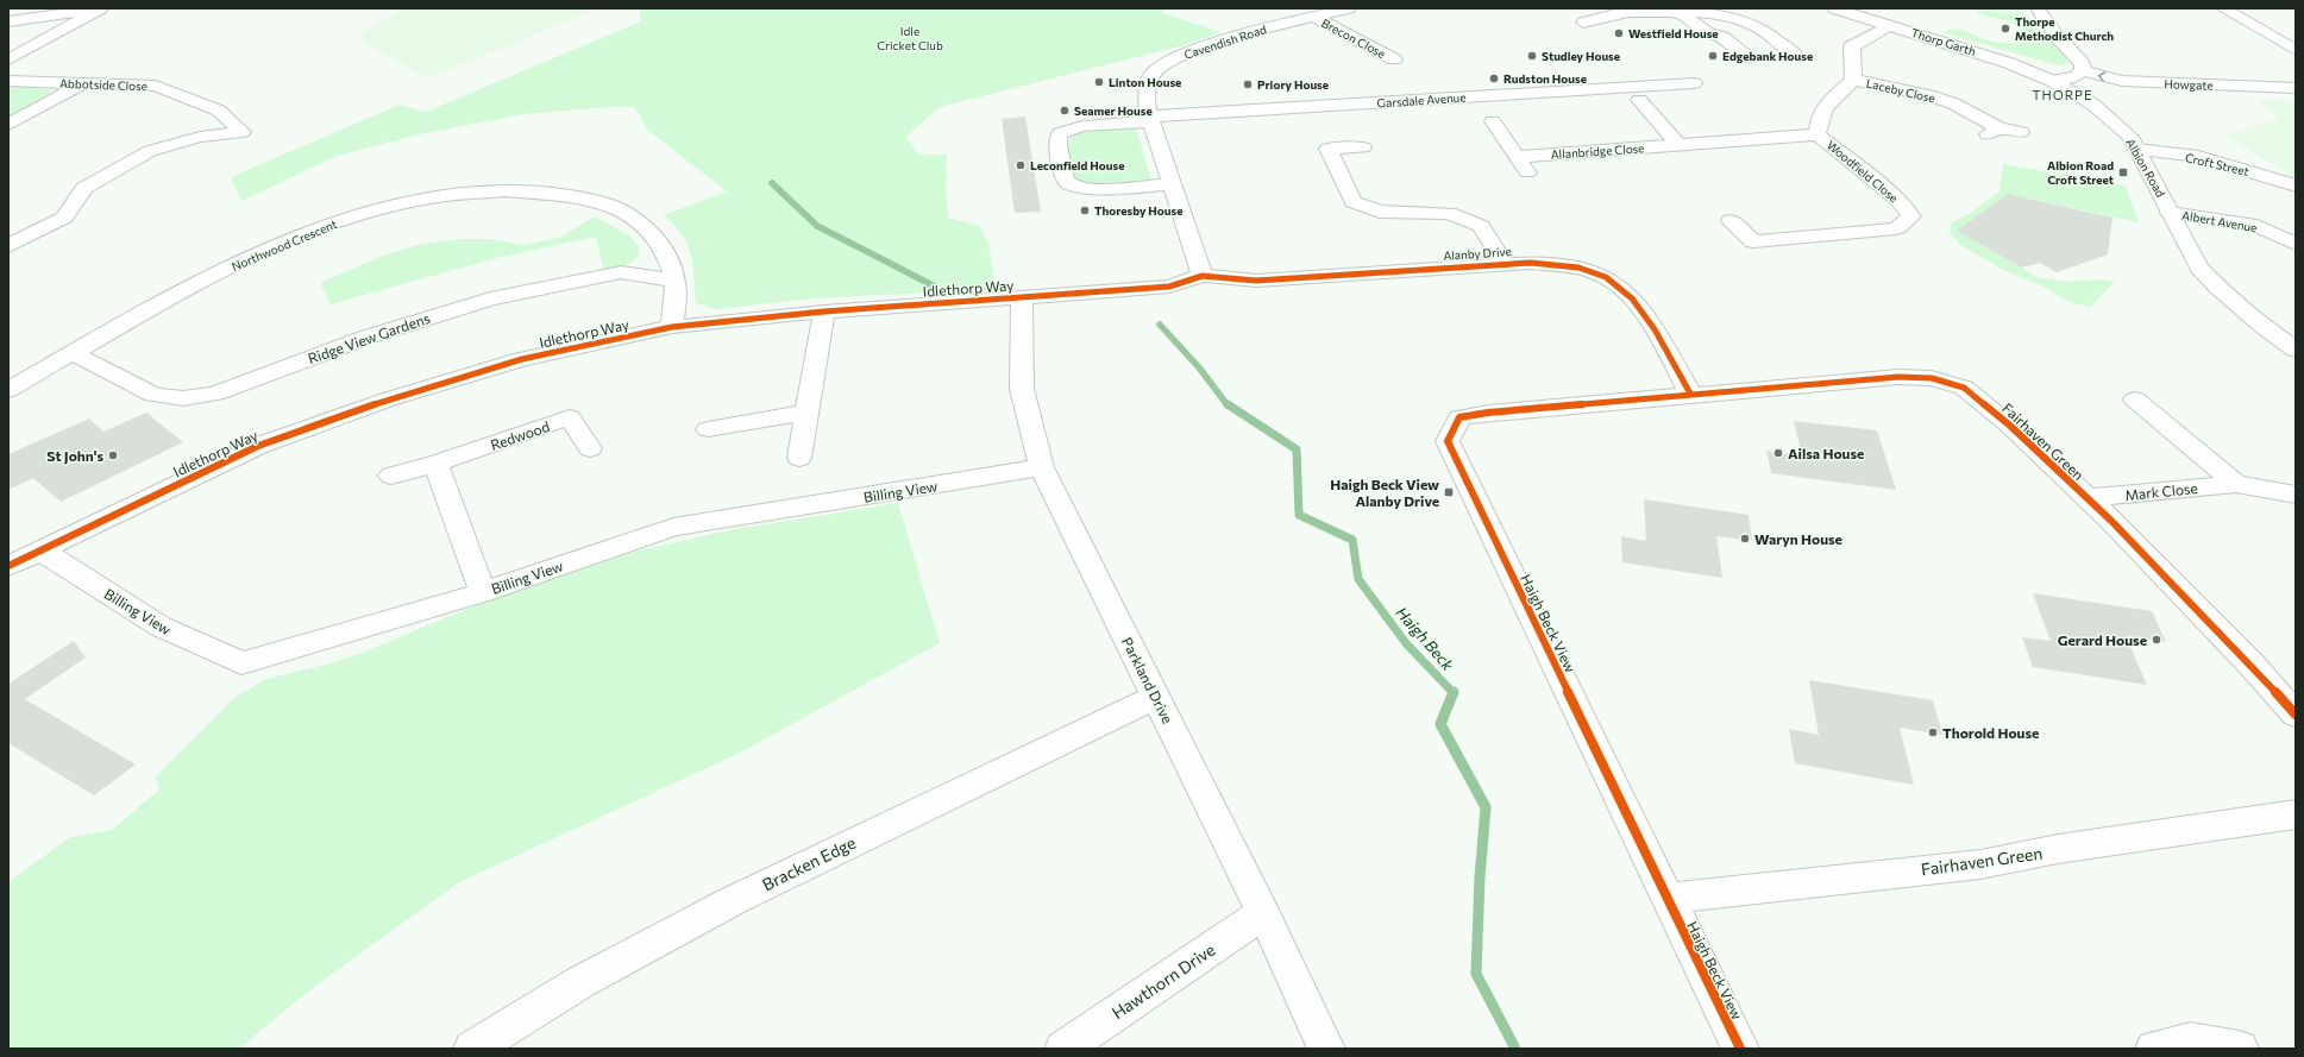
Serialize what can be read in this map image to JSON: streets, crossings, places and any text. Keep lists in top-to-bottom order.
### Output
{
  "streets": {
    "street": [
      "Brecon Close",
      "Cavendish Road",
      "Thorp Garth",
      "Abbotside Close",
      "Howgate",
      "Laceby Close",
      "Garsdale Avenue",
      "Allanbridge Close",
      "Croft Street",
      "Albion Road",
      "Woodfield Close",
      "Albert Avenue",
      "Northwood Crescent",
      "Alanby Drive",
      "Idlethorp Way",
      "Ridge View Gardens",
      "Redwood",
      "Fairhaven Green",
      "Billing View",
      "Mark Close",
      "Haigh Beck View",
      "Parkland Drive",
      "Bracken Edge",
      "Hawthorn Drive"
    ]
  },
  "crossings": [
    ["Brecon Close", "Cavendish Road"],
    ["Cavendish Road", "Garsdale Avenue"],
    ["Cavendish Road", "Alanby Drive"],
    ["Cavendish Road", "Idlethorp Way"],
    ["Thorp Garth", "Albion Road"],
    ["Laceby Close", "Woodfield Close"],
    ["Allanbridge Close", "Woodfield Close"],
    ["Croft Street", "Albion Road"],
    ["Albion Road", "Albert Avenue"],
    ["Northwood Crescent", "Idlethorp Way"],
    ["Northwood Crescent", "Ridge View Gardens"],
    ["Alanby Drive", "Idlethorp Way"],
    ["Alanby Drive", "Fairhaven Green"],
    ["Alanby Drive", "Haigh Beck View"],
    ["Idlethorp Way", "Billing View"],
    ["Idlethorp Way", "Parkland Drive"],
    ["Fairhaven Green", "Mark Close"],
    ["Fairhaven Green", "Haigh Beck View"],
    ["Billing View", "Parkland Drive"],
    ["Parkland Drive", "Bracken Edge"],
    ["Parkland Drive", "Hawthorn Drive"]
  ],
  "districts": ["THORPE"],
  "water": ["Haigh Beck"],
  "parks": ["Idle Cricket Club"],
  "places": {
    "other": [
      "Thorpe Methodist Church",
      "Westfield House",
      "Studley House",
      "Edgebank House",
      "Rudston House",
      "Linton House",
      "Priory House",
      "Seamer House",
      "Leconfield House",
      "Thoresby House",
      "Ailsa House",
      "St John's",
      "Waryn House",
      "Gerard House",
      "Thorold House"
    ],
    "transit": ["Albion Road Croft Street", "Haigh Beck View Alanby Drive"]
  }
}
